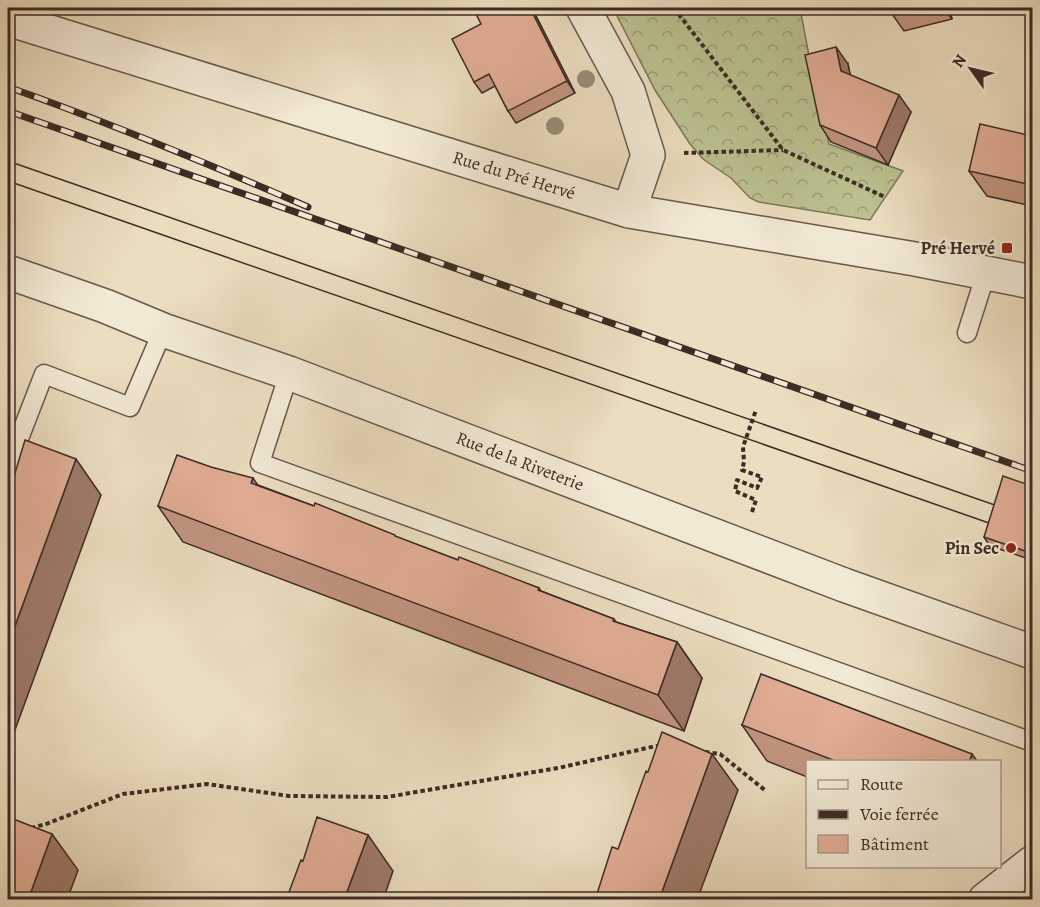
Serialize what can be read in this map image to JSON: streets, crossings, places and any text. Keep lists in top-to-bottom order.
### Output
{
  "streets": {
    "street": ["Rue du Pré Hervé", "Rue de la Riveterie"]
  },
  "places": {
    "transit": ["Pré Hervé"],
    "other": ["Pin Sec"]
  },
  "legend": ["Route", "Voie ferrée", "Bâtiment"],
  "north": "top left"
}
